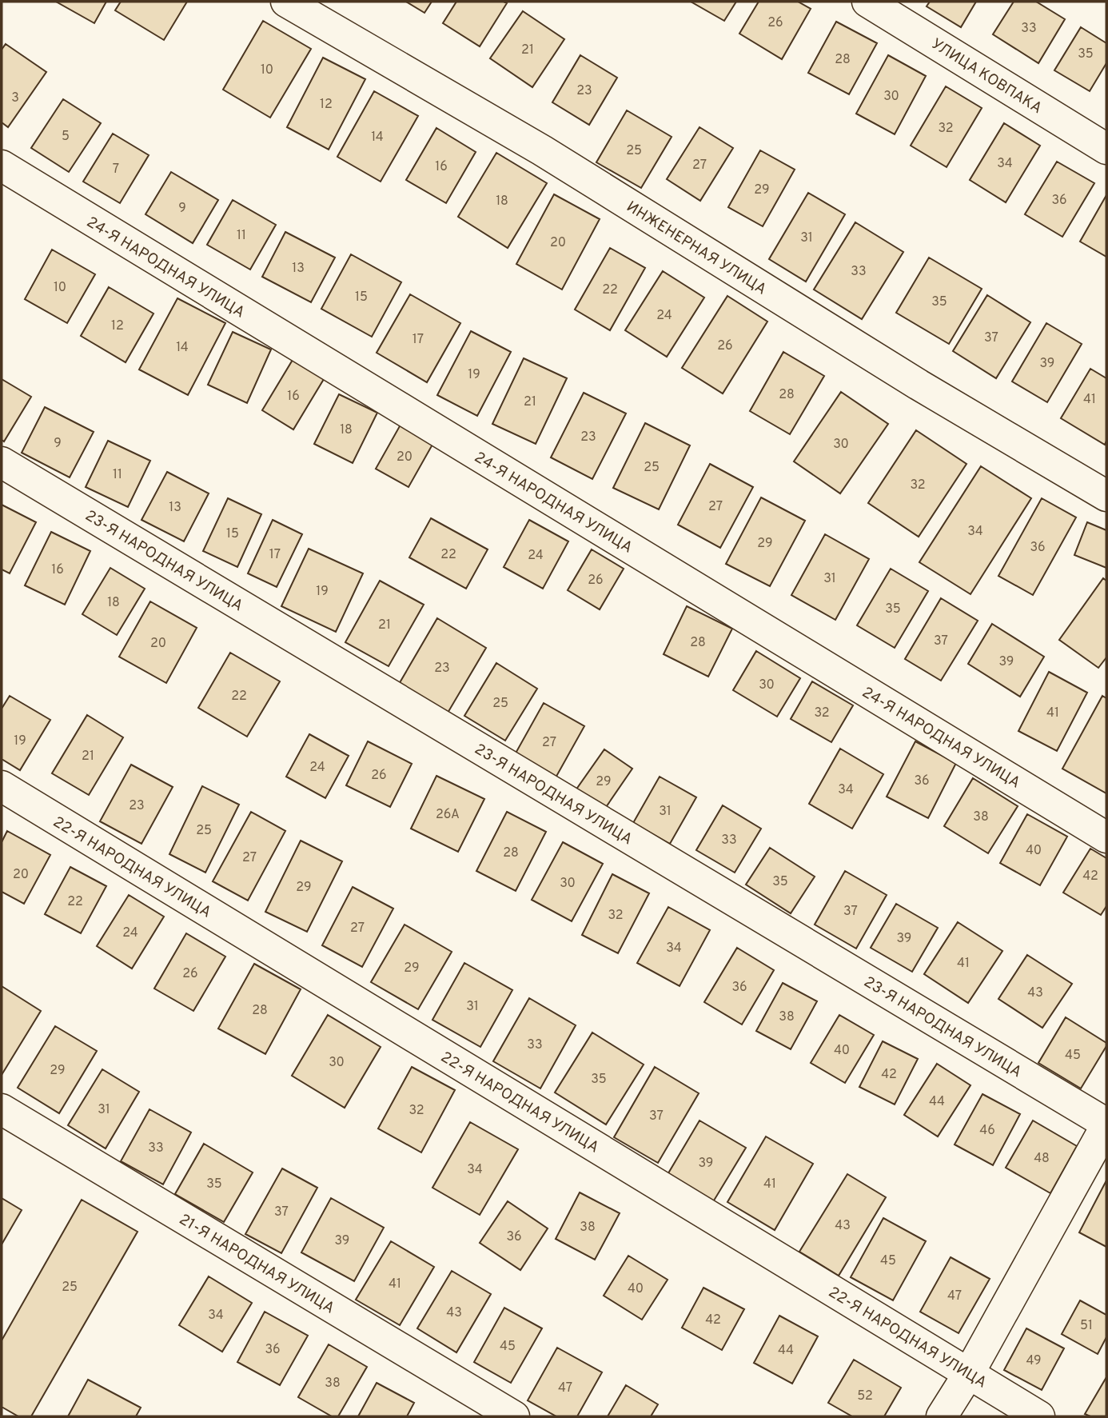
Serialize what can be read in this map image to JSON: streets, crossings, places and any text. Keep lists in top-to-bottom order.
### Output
{
  "streets": {
    "street": [
      "УЛИЦА КОВПАКА",
      "ИНЖЕНЕРНАЯ УЛИЦА",
      "24-Я НАРОДНАЯ УЛИЦА",
      "23-Я НАРОДНАЯ УЛИЦА",
      "22-Я НАРОДНАЯ УЛИЦА",
      "21-Я НАРОДНАЯ УЛИЦА"
    ]
  },
  "house_numbers": [
    "26",
    "33",
    "21",
    "35",
    "28",
    "10",
    "23",
    "30",
    "3",
    "12",
    "32",
    "5",
    "14",
    "25",
    "34",
    "27",
    "16",
    "7",
    "29",
    "36",
    "18",
    "9",
    "11",
    "31",
    "20",
    "13",
    "33",
    "10",
    "22",
    "15",
    "35",
    "24",
    "12",
    "37",
    "17",
    "26",
    "14",
    "39",
    "19",
    "28",
    "16",
    "41",
    "21",
    "18",
    "23",
    "9",
    "30",
    "20",
    "25",
    "11",
    "32",
    "27",
    "13",
    "34",
    "15",
    "29",
    "36",
    "17",
    "22",
    "24",
    "16",
    "31",
    "26",
    "19",
    "18",
    "35",
    "21",
    "37",
    "28",
    "20",
    "39",
    "23",
    "30",
    "22",
    "25",
    "32",
    "41",
    "19",
    "27",
    "21",
    "24",
    "26",
    "36",
    "29",
    "34",
    "23",
    "31",
    "26А",
    "38",
    "25",
    "33",
    "40",
    "28",
    "27",
    "20",
    "42",
    "35",
    "30",
    "29",
    "22",
    "37",
    "32",
    "27",
    "24",
    "39",
    "34",
    "41",
    "29",
    "26",
    "36",
    "43",
    "31",
    "28",
    "38",
    "33",
    "40",
    "45",
    "30",
    "29",
    "42",
    "35",
    "44",
    "31",
    "32",
    "37",
    "46",
    "33",
    "48",
    "39",
    "34",
    "35",
    "41",
    "37",
    "43",
    "38",
    "36",
    "39",
    "45",
    "41",
    "25",
    "40",
    "47",
    "43",
    "34",
    "42",
    "51",
    "45",
    "36",
    "44",
    "49",
    "38",
    "47",
    "52"
  ]
}
